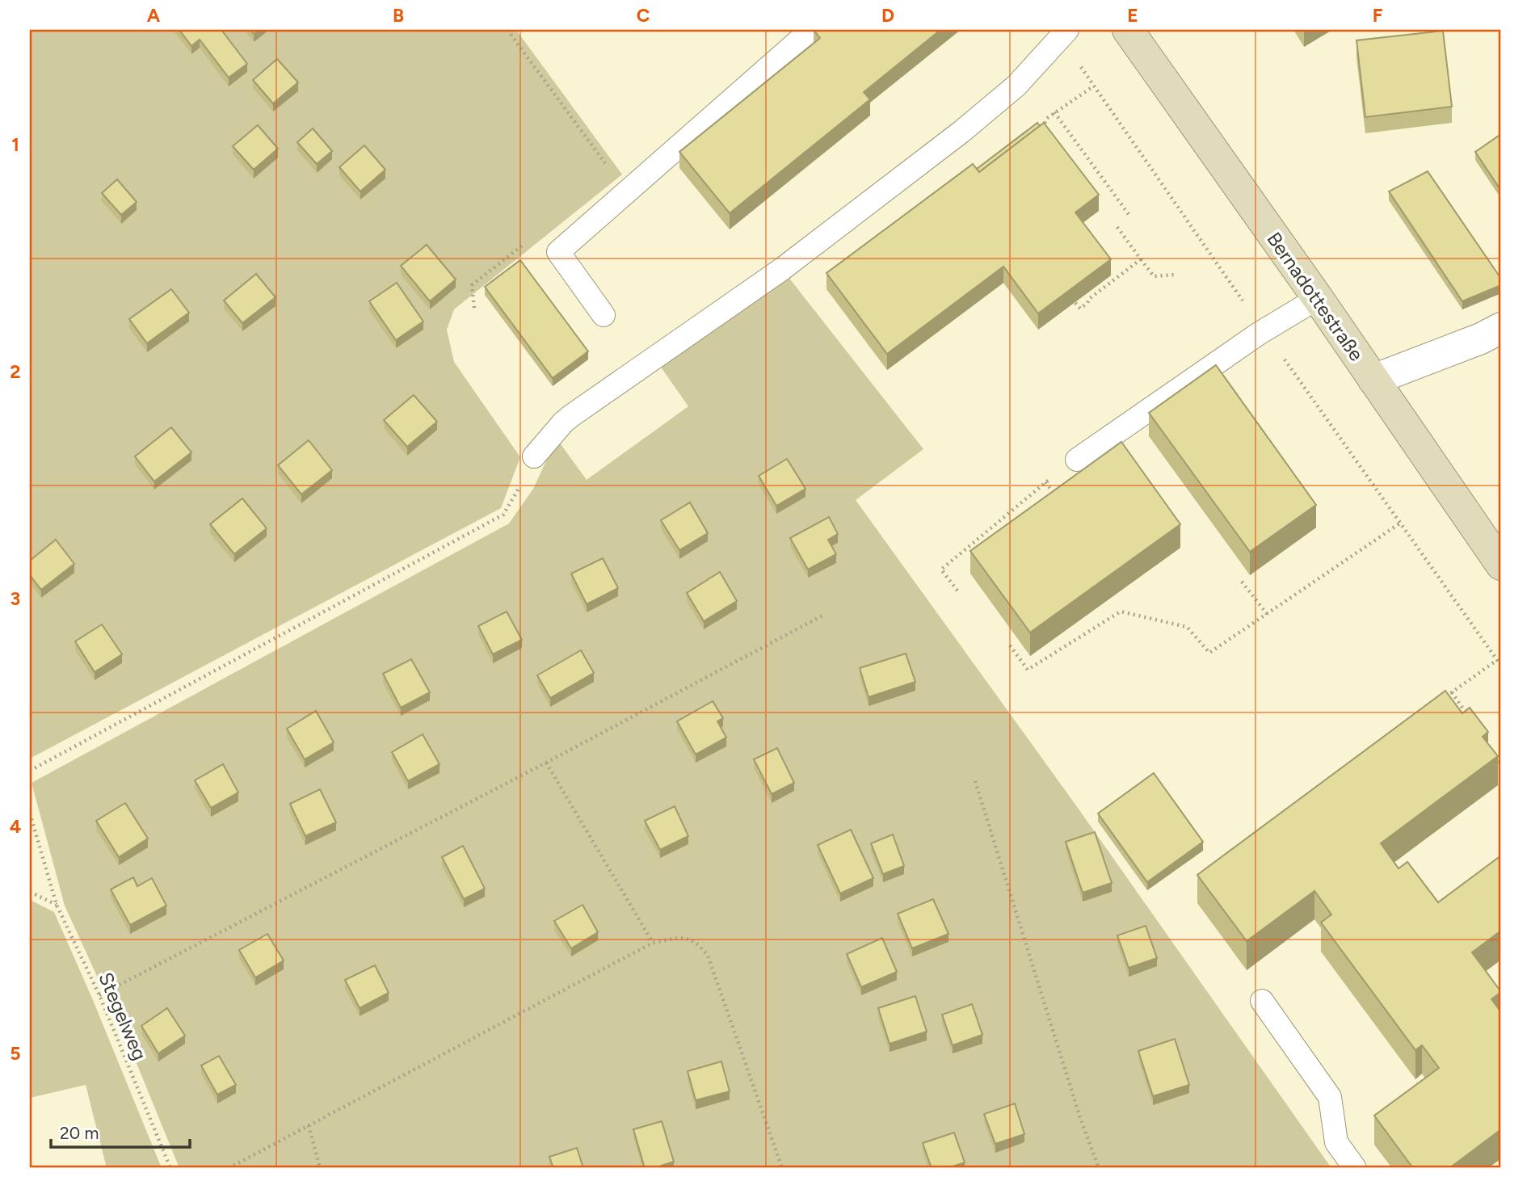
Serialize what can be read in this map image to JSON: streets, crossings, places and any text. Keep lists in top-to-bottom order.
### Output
{
  "streets": {
    "street": ["Bernadottestraße"],
    "path": ["Stegelweg"]
  },
  "scale_bar": "20 m",
  "grid": {
    "columns": [
      "A",
      "B",
      "C",
      "D",
      "E",
      "F"
    ],
    "rows": [
      "1",
      "2",
      "3",
      "4",
      "5"
    ]
  }
}
